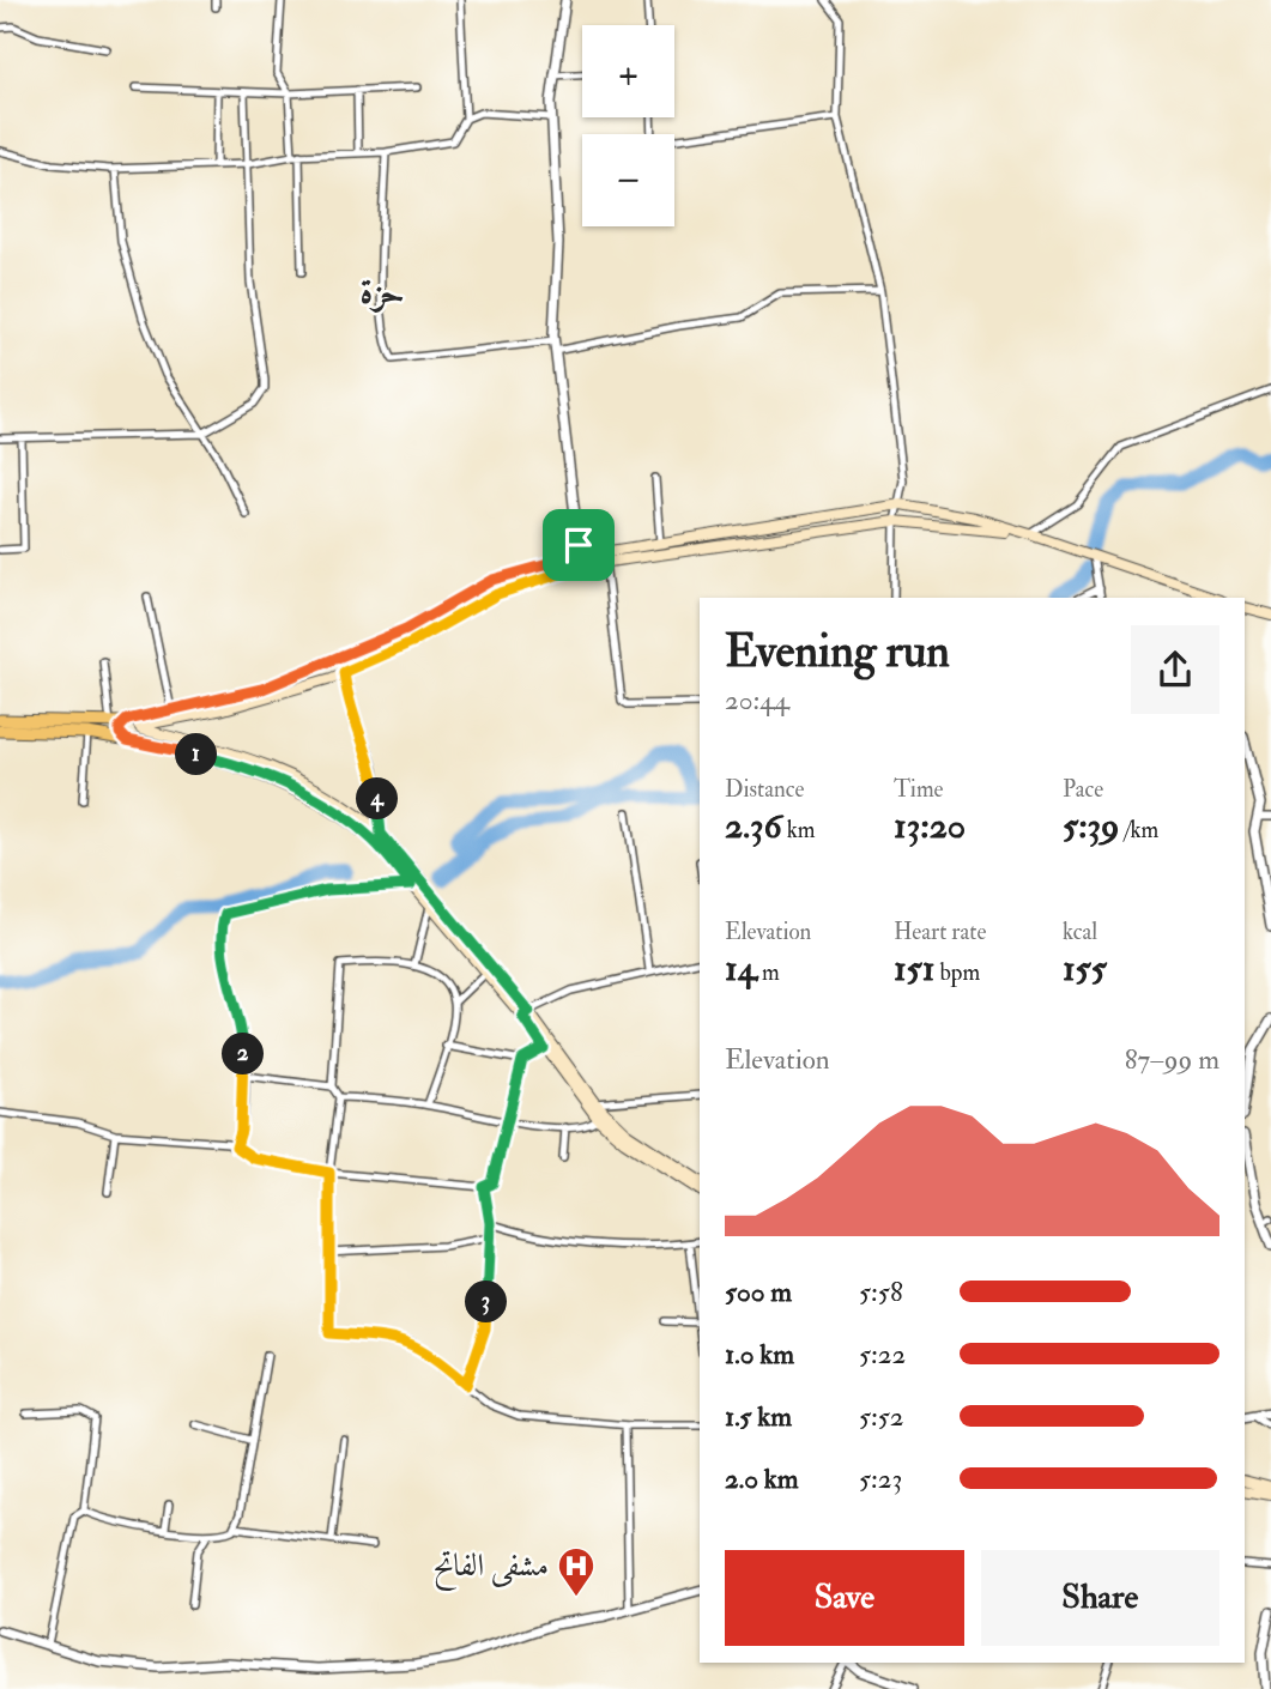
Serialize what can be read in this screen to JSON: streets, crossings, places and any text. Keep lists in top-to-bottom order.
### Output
{
  "districts": ["حزة"],
  "places": {
    "hospital": ["مشفى الفاتح"]
  },
  "page": {
    "map_buttons": ["+", "−"],
    "heading": ["Evening run", "20:44"],
    "pins": [
      "1",
      "4",
      "2",
      "3"
    ],
    "stats": [
      ["Distance", "2.36 km"],
      ["Time", "13:20"],
      ["Pace", "5:39 /km"],
      ["Elevation", "14 m"],
      ["Heart rate", "151 bpm"],
      ["kcal", "155"]
    ],
    "chart": ["Elevation", "87–99 m"],
    "list": [
      {
        "name": "500 m",
        "note": "5:58"
      },
      {
        "name": "1.0 km",
        "note": "5:22"
      },
      {
        "name": "1.5 km",
        "note": "5:52"
      },
      {
        "name": "2.0 km",
        "note": "5:23"
      }
    ],
    "buttons": ["Save", "Share"]
  }
}
